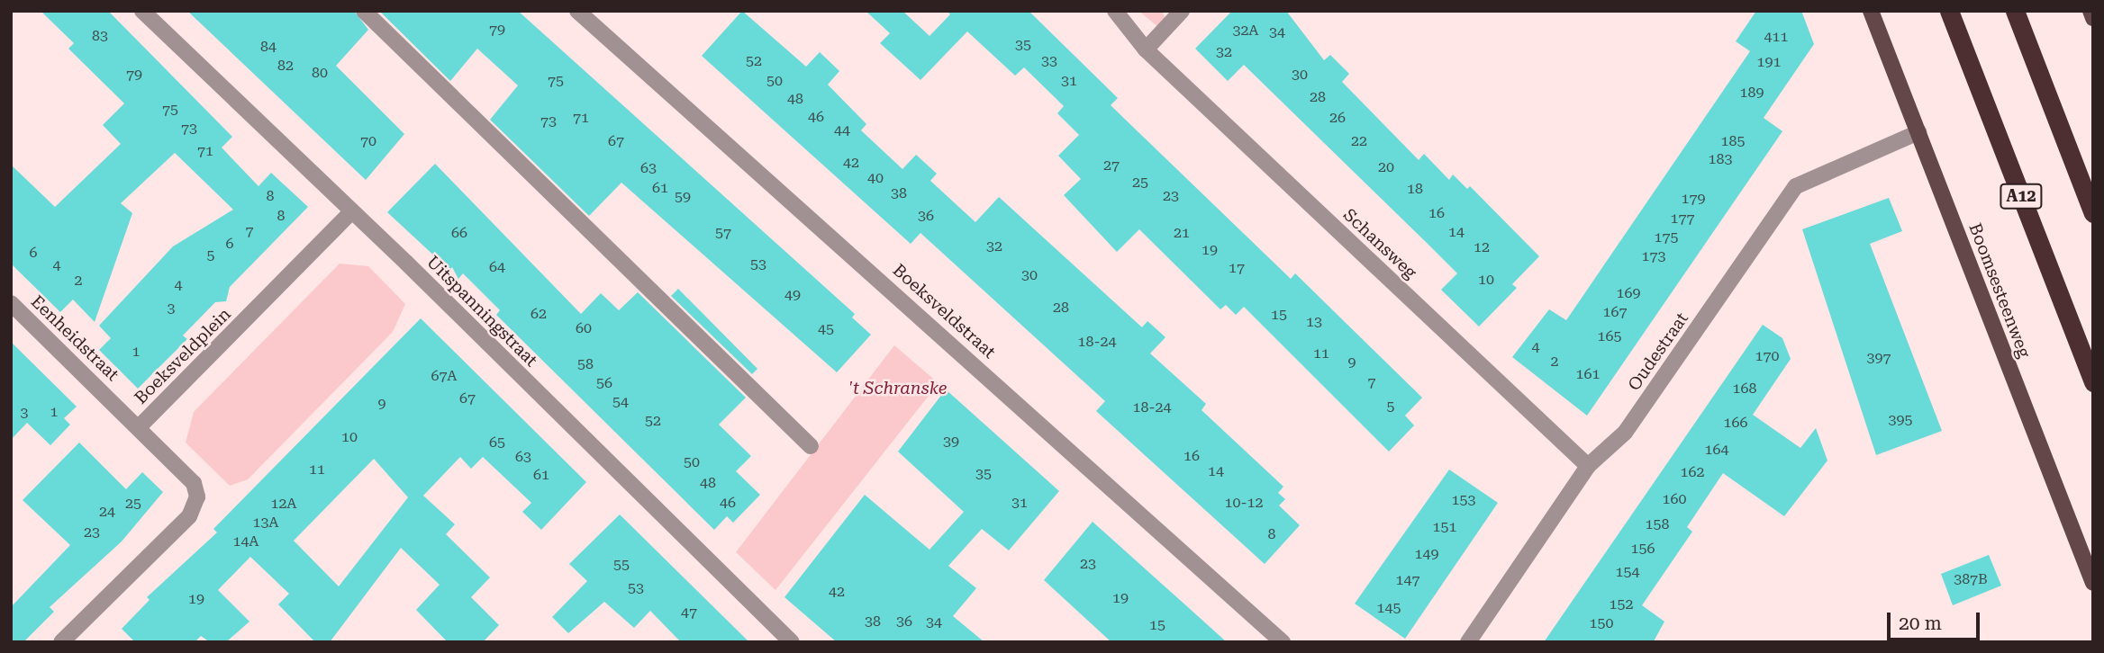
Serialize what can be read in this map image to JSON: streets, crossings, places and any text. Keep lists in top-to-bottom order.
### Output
{
  "streets": {
    "highway": ["A12"],
    "main road": ["Boomsesteenweg"],
    "street": [
      "Schansweg",
      "Uitspanningstraat",
      "Boeksveldstraat",
      "Eenheidstraat",
      "Oudestraat",
      "Boeksveldplein"
    ]
  },
  "crossings": [
    ["Schansweg", "Oudestraat"],
    ["Boomsesteenweg", "Oudestraat"],
    ["Uitspanningstraat", "Boeksveldplein"],
    ["Eenheidstraat", "Boeksveldplein"]
  ],
  "parks": ["'t Schranske"],
  "house_numbers": [
    "79",
    "32A",
    "34",
    "83",
    "411",
    "35",
    "84",
    "32",
    "52",
    "33",
    "191",
    "82",
    "80",
    "79",
    "30",
    "75",
    "50",
    "31",
    "189",
    "28",
    "48",
    "75",
    "46",
    "71",
    "26",
    "73",
    "73",
    "44",
    "70",
    "67",
    "22",
    "185",
    "71",
    "183",
    "42",
    "27",
    "20",
    "63",
    "40",
    "25",
    "61",
    "18",
    "38",
    "8",
    "23",
    "59",
    "179",
    "16",
    "8",
    "36",
    "177",
    "7",
    "14",
    "66",
    "57",
    "21",
    "175",
    "6",
    "32",
    "12",
    "19",
    "6",
    "5",
    "173",
    "53",
    "4",
    "64",
    "17",
    "30",
    "10",
    "2",
    "4",
    "169",
    "49",
    "28",
    "3",
    "167",
    "62",
    "15",
    "13",
    "60",
    "45",
    "165",
    "18-24",
    "4",
    "1",
    "11",
    "170",
    "397",
    "2",
    "9",
    "58",
    "161",
    "67A",
    "7",
    "56",
    "168",
    "67",
    "54",
    "9",
    "5",
    "18-24",
    "1",
    "3",
    "395",
    "52",
    "166",
    "10",
    "39",
    "65",
    "164",
    "16",
    "63",
    "50",
    "11",
    "14",
    "162",
    "35",
    "61",
    "48",
    "160",
    "153",
    "46",
    "31",
    "10-12",
    "25",
    "12A",
    "24",
    "13A",
    "158",
    "151",
    "23",
    "8",
    "14A",
    "156",
    "149",
    "23",
    "55",
    "154",
    "387B",
    "147",
    "53",
    "42",
    "19",
    "19",
    "152",
    "145",
    "47",
    "38",
    "36",
    "34",
    "150",
    "15"
  ],
  "scale_bar": "20 m"
}
